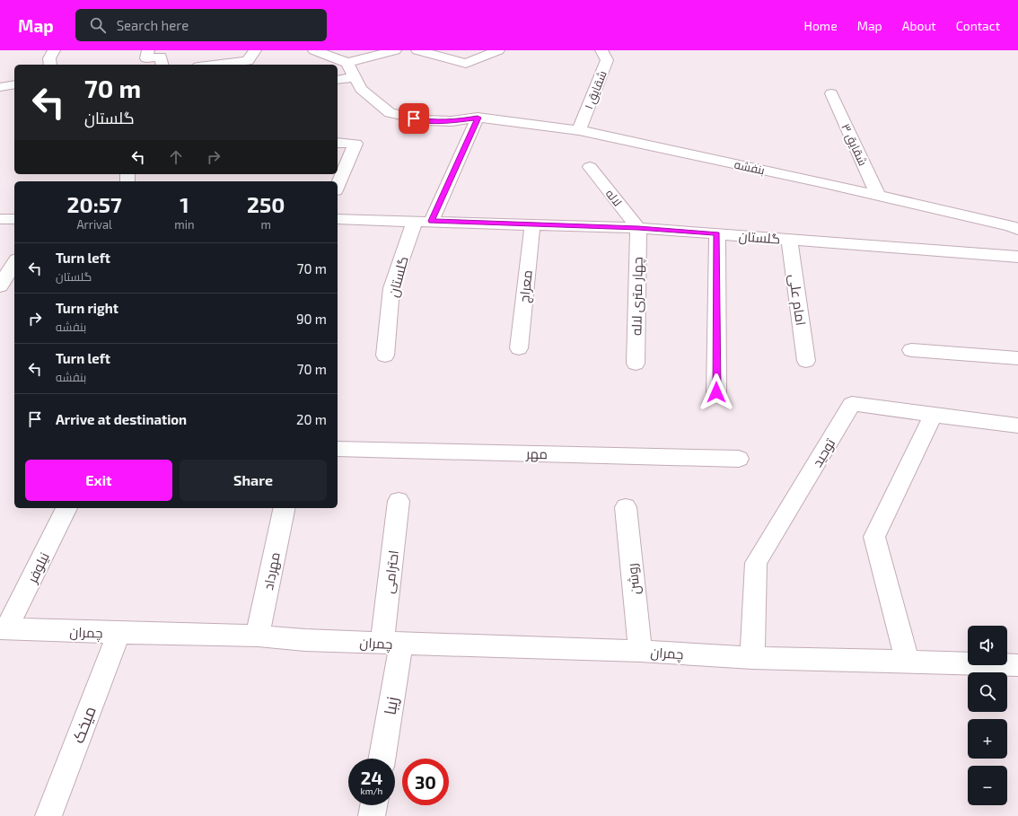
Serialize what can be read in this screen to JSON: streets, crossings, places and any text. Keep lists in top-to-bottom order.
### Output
{
  "streets": {
    "street": [
      "شقایق ۱",
      "شقایق ۳",
      "بنفشه",
      "لاله",
      "گلستان",
      "معراج",
      "چهار متری لاله",
      "امام علی",
      "توحید",
      "مهر",
      "نیلوفر",
      "مهرداد",
      "احترامی",
      "روشن",
      "چمران",
      "زیبا",
      "میخک"
    ]
  },
  "crossings": [
    ["شقایق ۱", "بنفشه"],
    ["شقایق ۳", "بنفشه"],
    ["لاله", "گلستان"],
    ["لاله", "چهار متری لاله"],
    ["گلستان", "معراج"],
    ["گلستان", "چهار متری لاله"],
    ["گلستان", "امام علی"],
    ["توحید", "چمران"],
    ["نیلوفر", "چمران"],
    ["مهرداد", "چمران"],
    ["احترامی", "چمران"],
    ["احترامی", "زیبا"],
    ["روشن", "چمران"],
    ["چمران", "زیبا"],
    ["چمران", "میخک"]
  ],
  "page": {
    "header": "Map",
    "search": "Search here",
    "nav": [
      "Home",
      "Map",
      "About",
      "Contact"
    ],
    "turn": ["70 m", "گلستان"],
    "eta": [
      "20:57",
      "Arrival",
      "1",
      "min",
      "250",
      "m"
    ],
    "list": [
      {
        "name": "Turn left",
        "note": "گلستان",
        "value": "70 m"
      },
      {
        "name": "Turn right",
        "note": "بنفشه",
        "value": "90 m"
      },
      {
        "name": "Turn left",
        "note": "بنفشه",
        "value": "70 m"
      },
      {
        "name": "Arrive at destination",
        "value": "20 m"
      }
    ],
    "buttons": ["Exit", "Share"],
    "map_buttons": ["+", "−"],
    "speed": "24 km/h",
    "limit": "30"
  }
}
